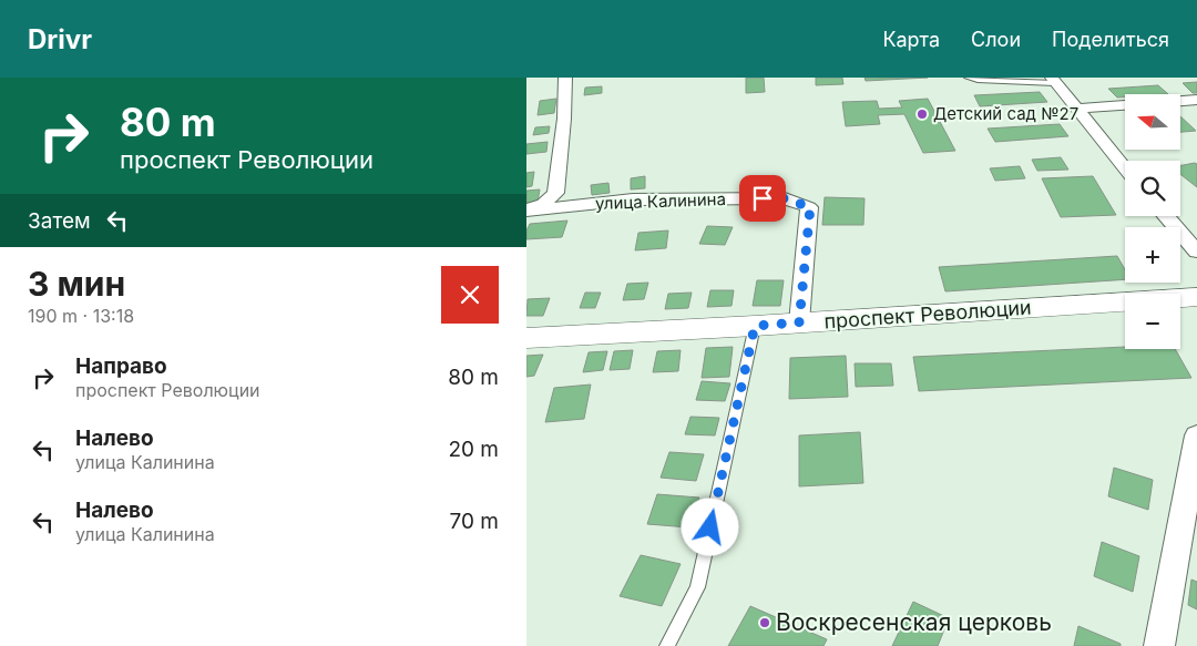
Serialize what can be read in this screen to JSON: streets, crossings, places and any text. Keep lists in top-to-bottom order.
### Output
{
  "streets": {
    "street": ["улица Калинина", "проспект Революции"]
  },
  "crossings": [
    ["улица Калинина", "проспект Революции"]
  ],
  "places": ["Детский сад №27", "Воскресенская церковь"],
  "north": "left",
  "page": {
    "header": "Drivr",
    "nav": ["Карта", "Слои", "Поделиться"],
    "turn": ["80 m", "проспект Революции"],
    "map_buttons": ["+", "−"],
    "then": "Затем",
    "heading": ["3 мин", "190 m · 13:18"],
    "list": [
      {
        "name": "Направо",
        "note": "проспект Революции",
        "value": "80 m"
      },
      {
        "name": "Налево",
        "note": "улица Калинина",
        "value": "20 m"
      },
      {
        "name": "Налево",
        "note": "улица Калинина",
        "value": "70 m"
      }
    ]
  }
}
